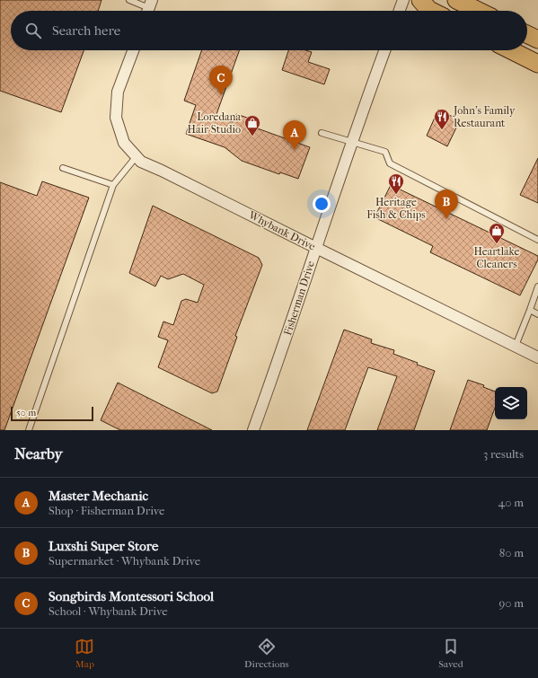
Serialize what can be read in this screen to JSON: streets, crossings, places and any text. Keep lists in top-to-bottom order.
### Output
{
  "streets": {
    "street": ["Whybank Drive", "Fisherman Drive"]
  },
  "crossings": [
    ["Whybank Drive", "Fisherman Drive"]
  ],
  "places": {
    "restaurant": ["John's Family Restaurant", "Heritage Fish & Chips"],
    "shop": ["Loredana Hair Studio", "Heartlake Cleaners"]
  },
  "scale_bar": "50 m",
  "page": {
    "search": "Search here",
    "pins": ["C", "A", "B"],
    "scale": "50 m",
    "heading": ["Nearby", "3 results"],
    "list": [
      {
        "mark": "A",
        "name": "Master Mechanic",
        "note": "Shop · Fisherman Drive",
        "value": "40 m"
      },
      {
        "mark": "B",
        "name": "Luxshi Super Store",
        "note": "Supermarket · Whybank Drive",
        "value": "80 m"
      },
      {
        "mark": "C",
        "name": "Songbirds Montessori School",
        "note": "School · Whybank Drive",
        "value": "90 m"
      }
    ],
    "nav": ["Map", "Directions", "Saved"]
  }
}
